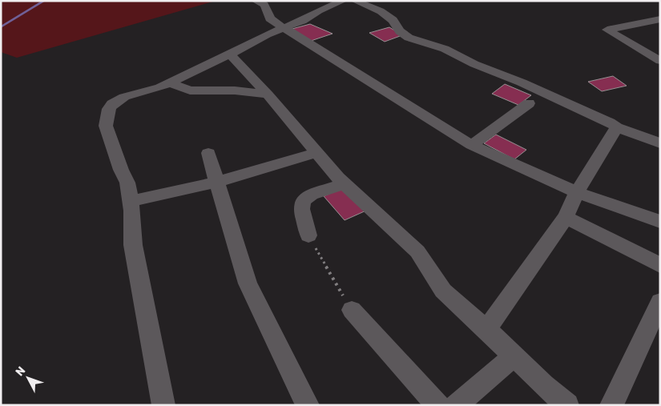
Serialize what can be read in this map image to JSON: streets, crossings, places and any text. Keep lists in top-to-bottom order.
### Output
{
  "north": "top left"
}
